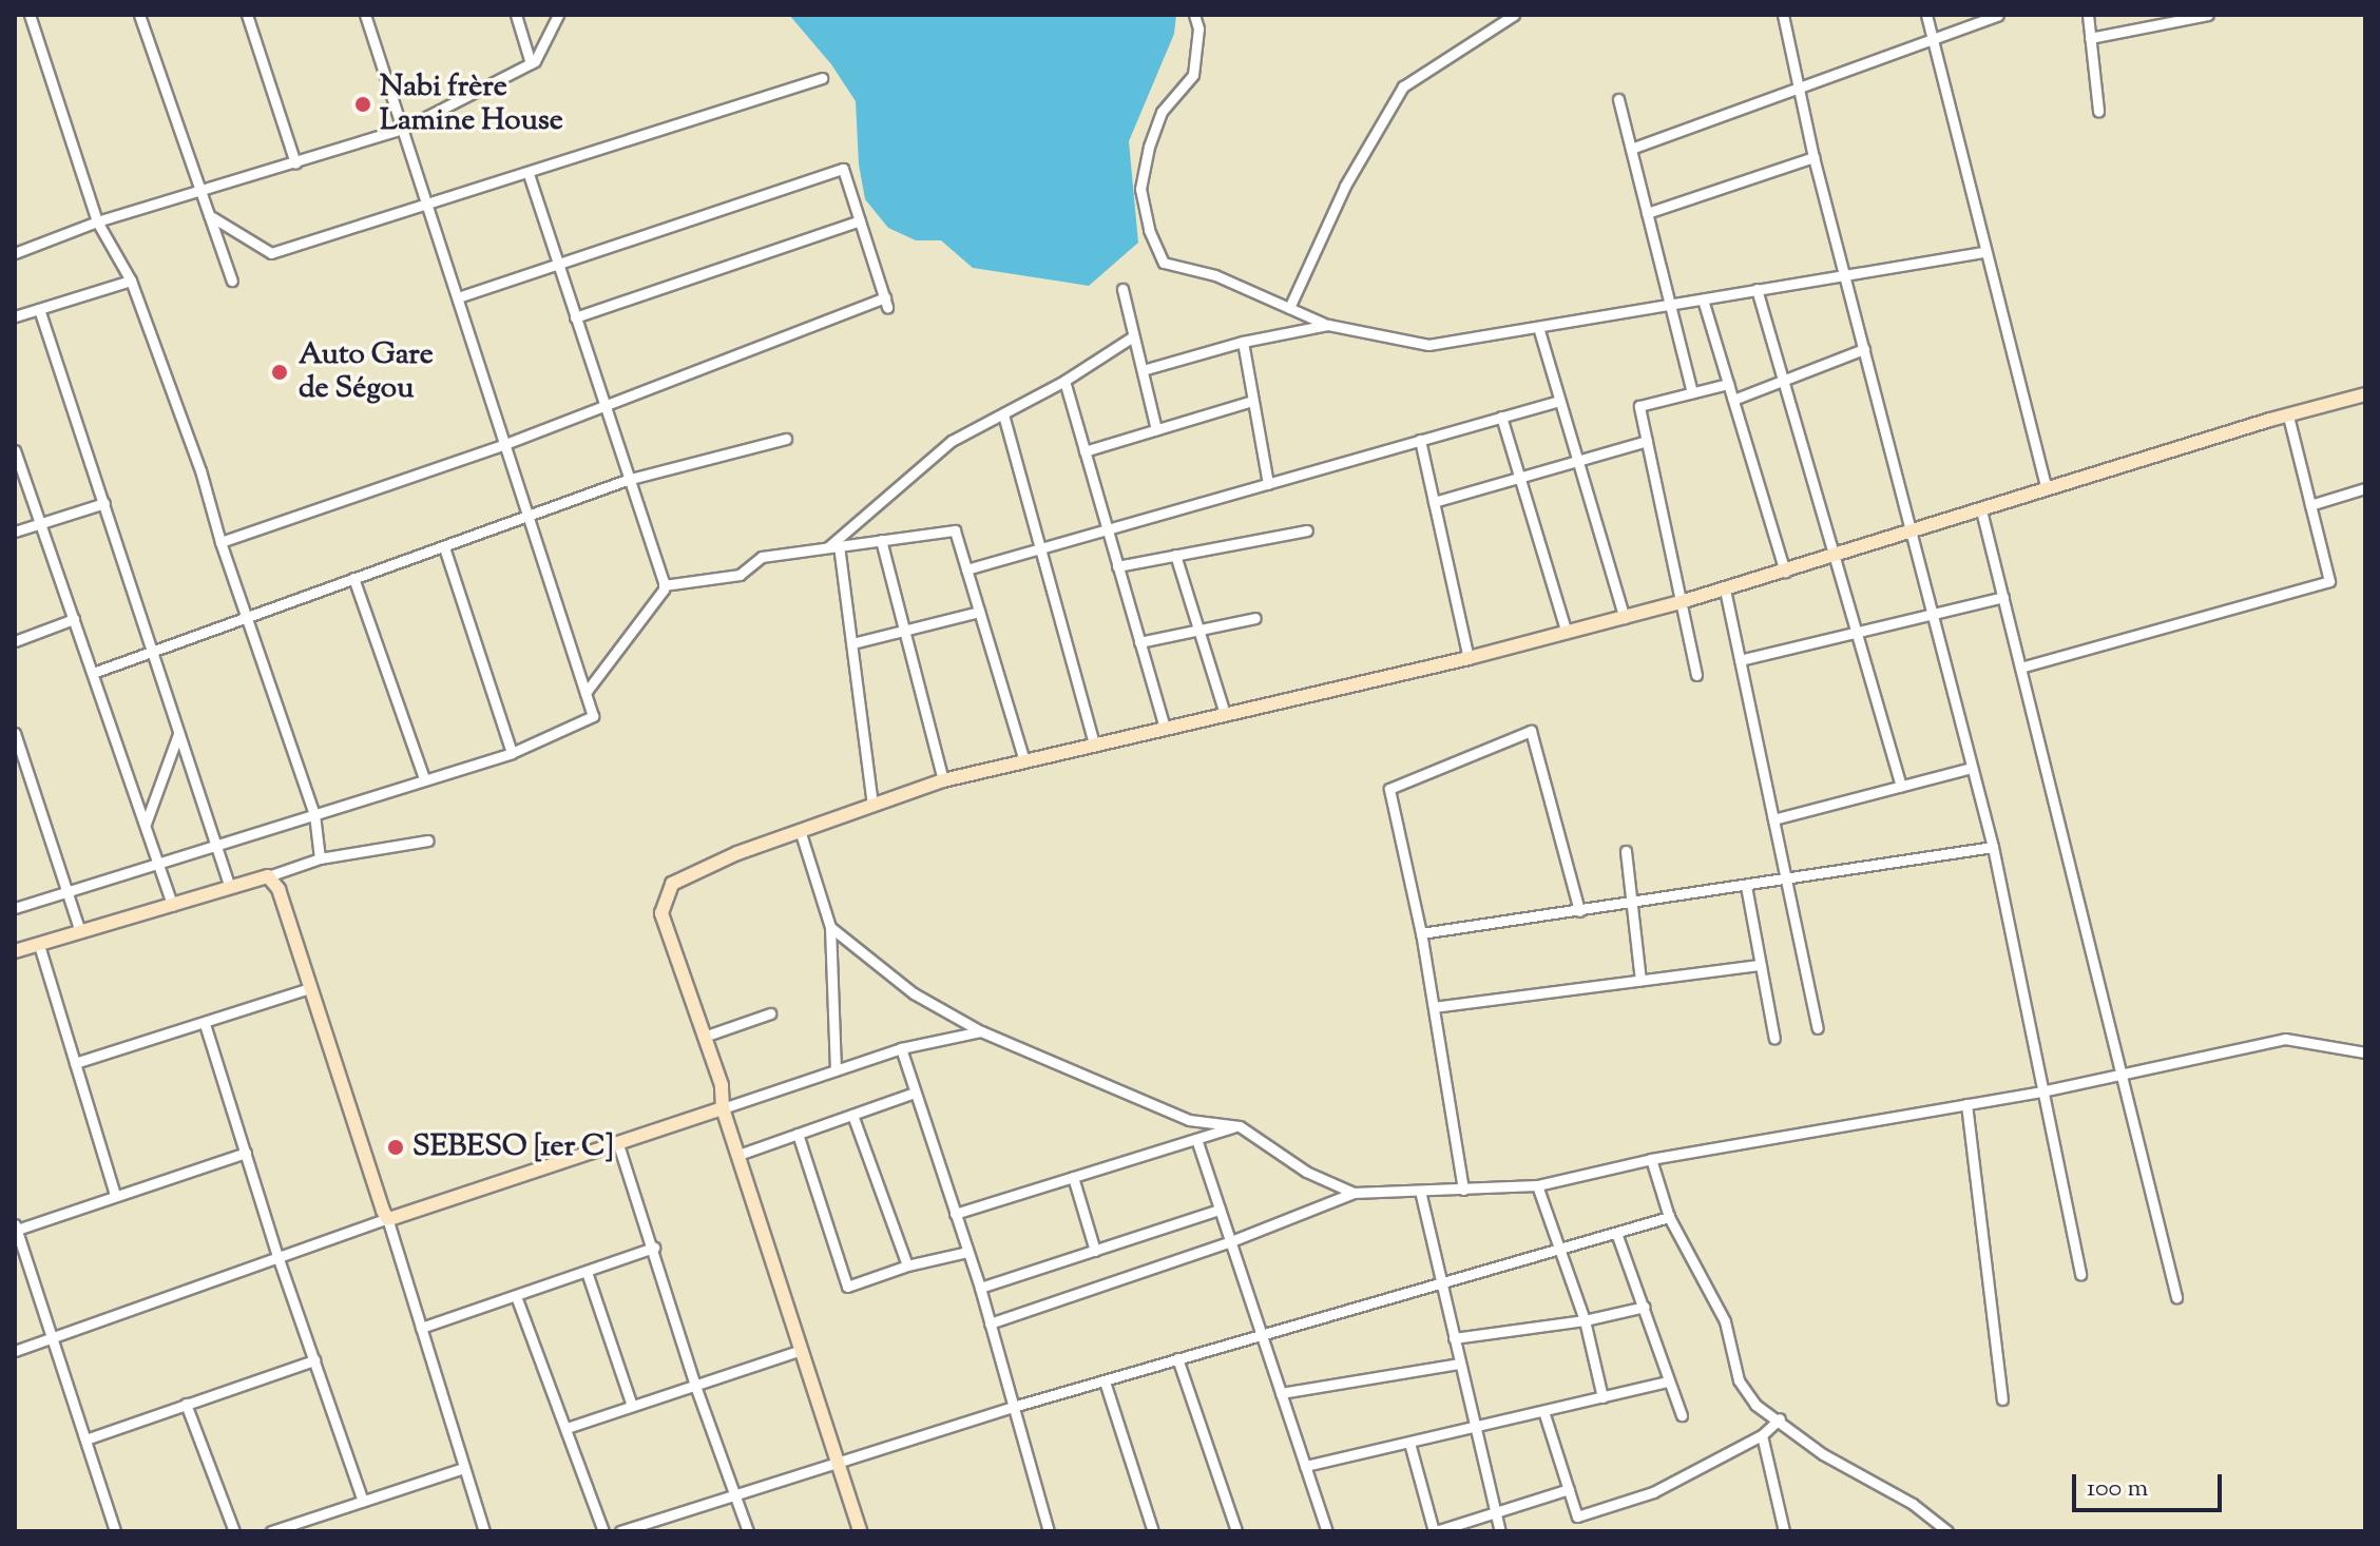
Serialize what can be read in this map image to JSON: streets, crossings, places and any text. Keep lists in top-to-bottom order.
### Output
{
  "places": ["Nabi frère Lamine House", "Auto Gare de Ségou", "SEBESO [1er C]"],
  "scale_bar": "100 m"
}
